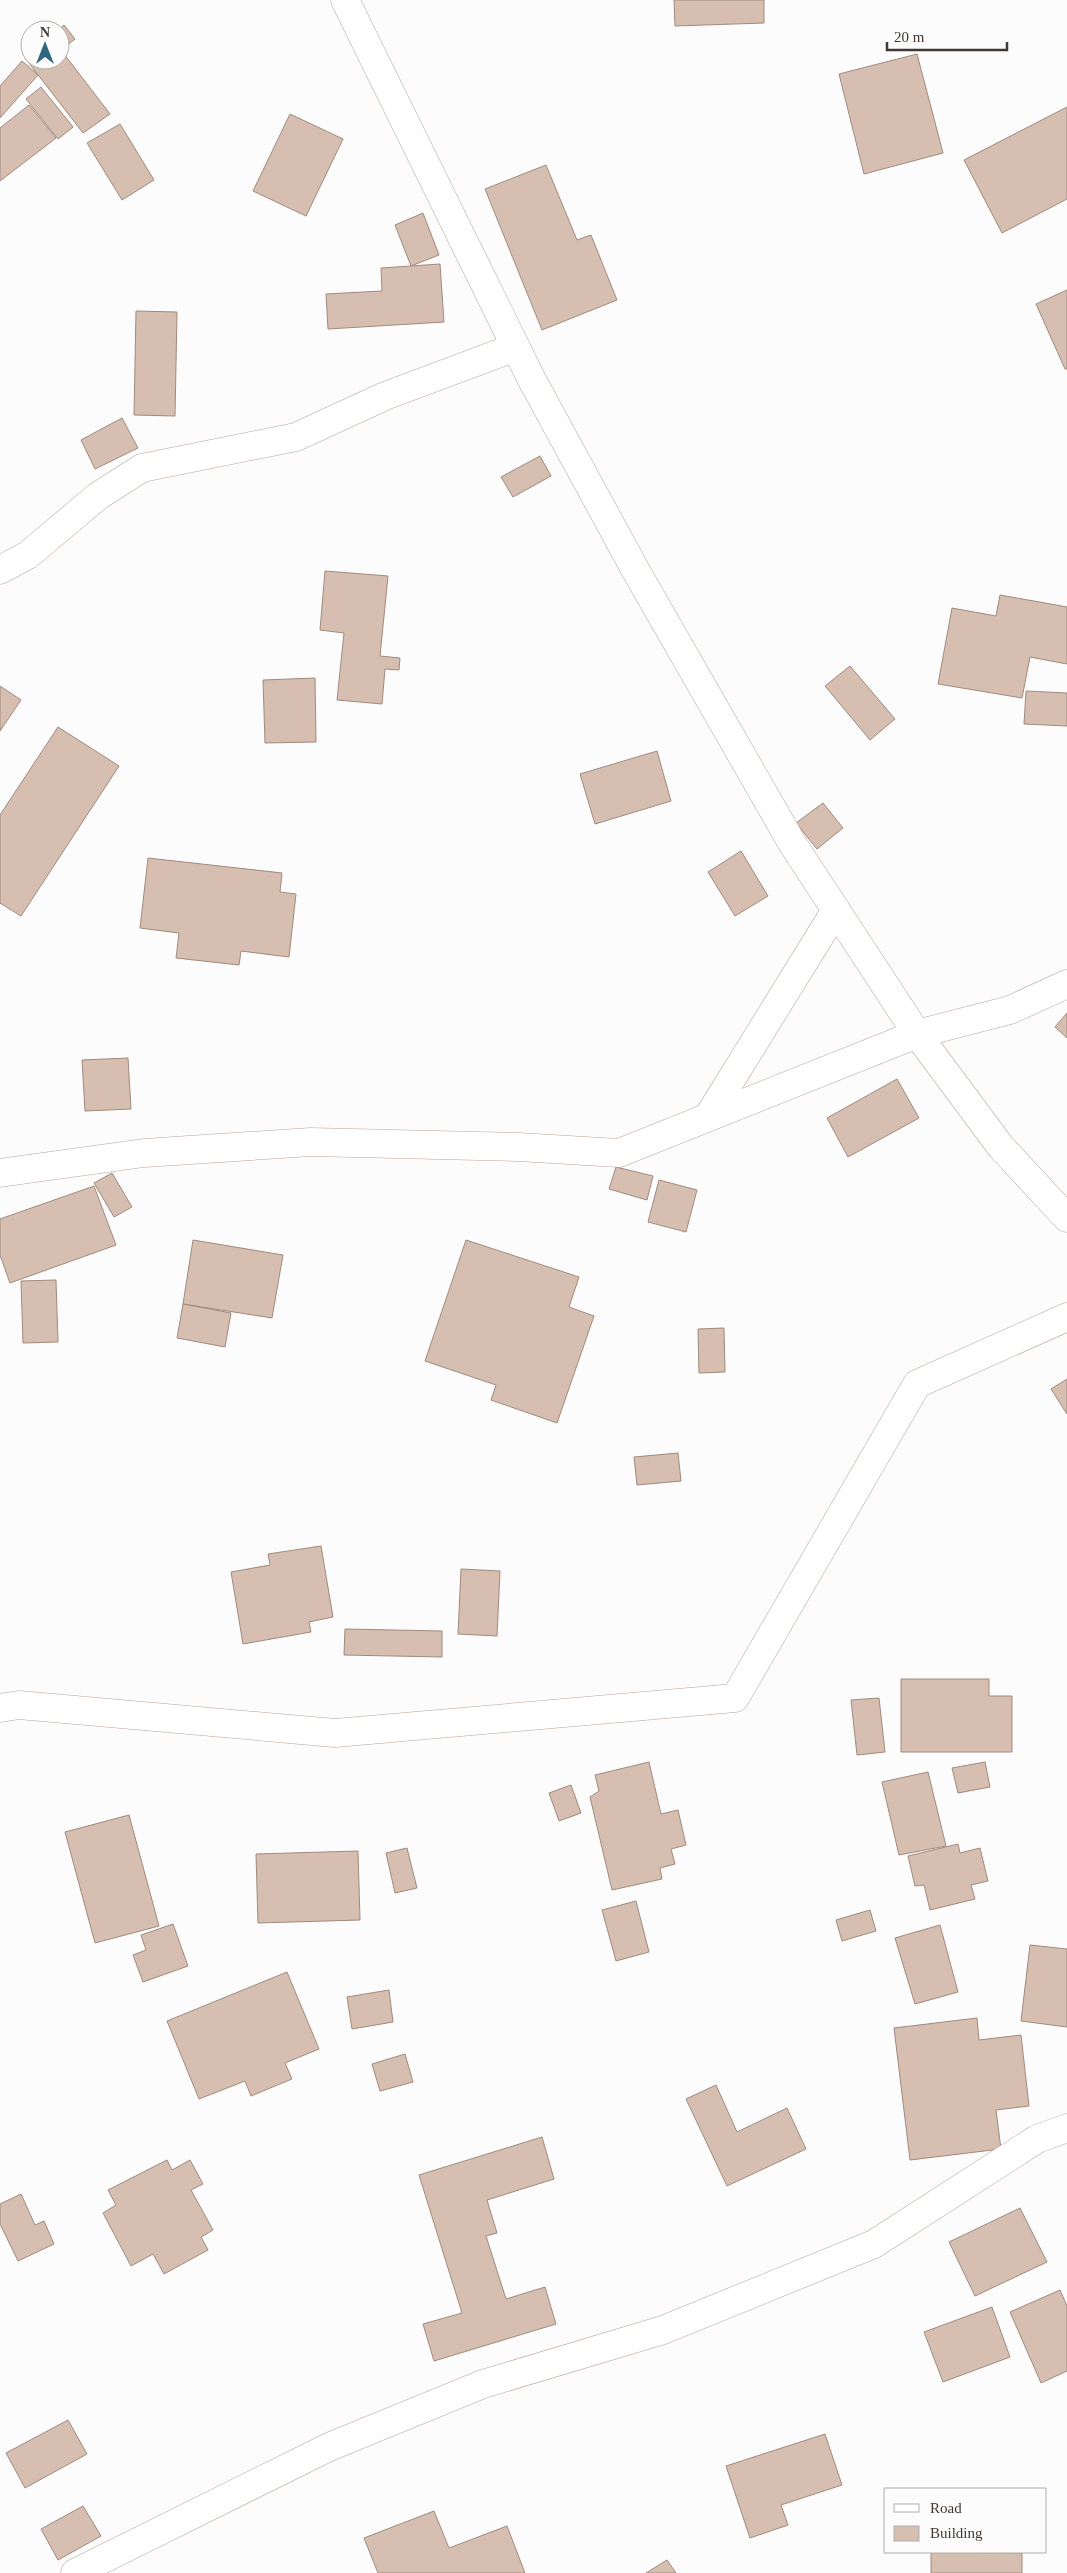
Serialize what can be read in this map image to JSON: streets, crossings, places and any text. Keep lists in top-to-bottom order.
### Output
{
  "legend": ["Road", "Building"],
  "scale_bar": "20 m",
  "north": "top"
}
